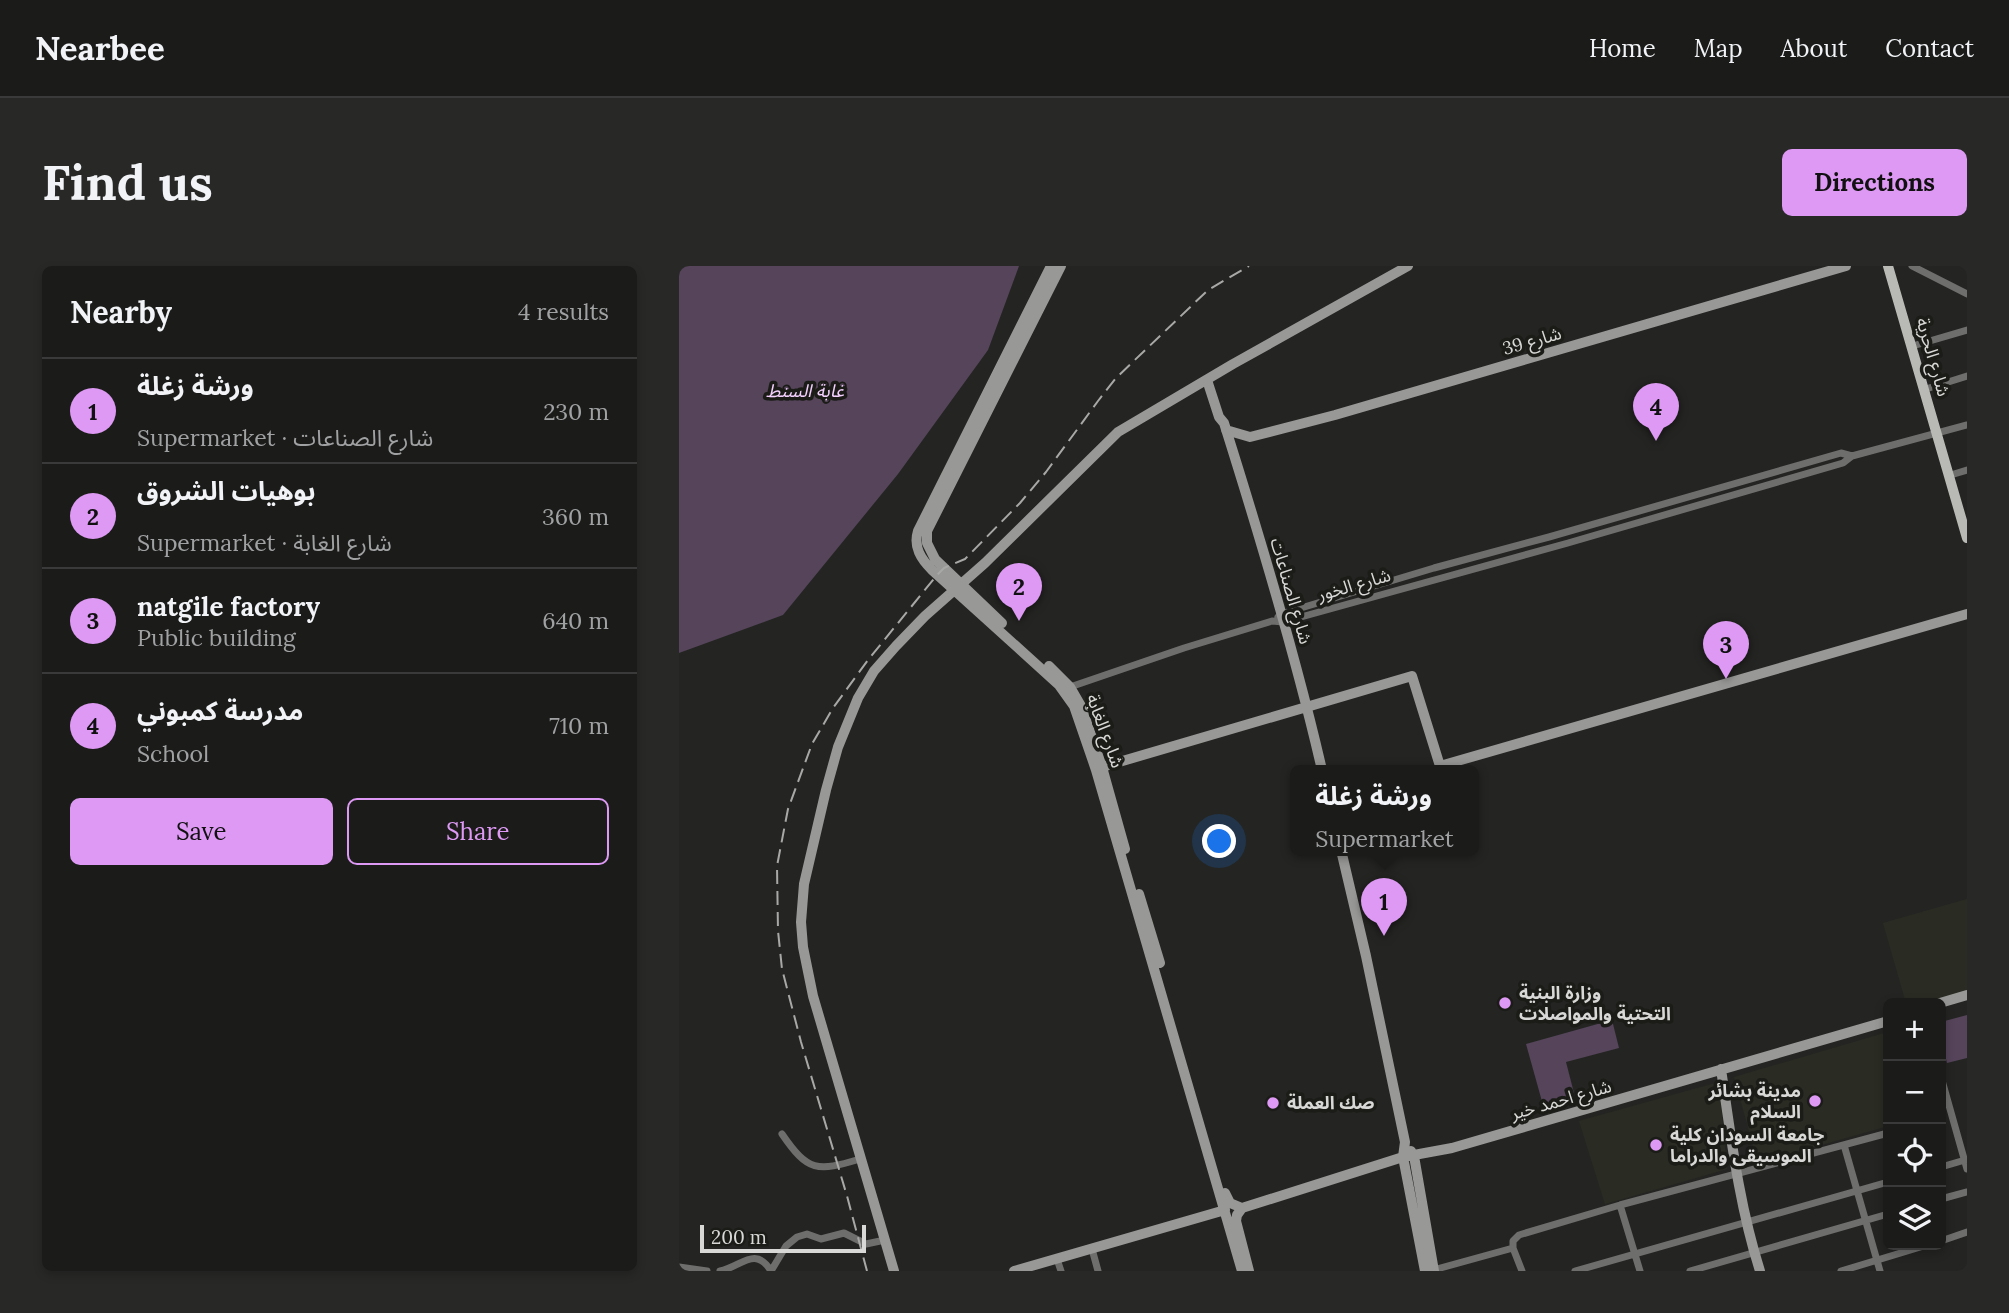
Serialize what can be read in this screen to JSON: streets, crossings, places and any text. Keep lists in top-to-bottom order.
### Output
{
  "streets": {
    "main road": ["شارع الحرية"],
    "street": [
      "شارع 39",
      "شارع الخور",
      "شارع الصناعات",
      "شارع الغابة",
      "شارع احمد خير"
    ]
  },
  "crossings": [
    ["شارع 39", "شارع الصناعات"],
    ["شارع الخور", "شارع الصناعات"],
    ["شارع الخور", "شارع الغابة"],
    ["شارع الغابة", "شارع احمد خير"]
  ],
  "parks": ["غابة السنط"],
  "places": [
    "وزارة البنية التحتية والمواصلات",
    "مدينة بشائر السلام",
    "صك العملة",
    "جامعة السودان كلية الموسيقى والدراما"
  ],
  "scale_bar": "200 m",
  "page": {
    "header": "Nearbee",
    "nav": [
      "Home",
      "Map",
      "About",
      "Contact"
    ],
    "buttons": [
      "Directions",
      ["Save", "Share"]
    ],
    "title": "Find us",
    "heading": ["Nearby", "4 results"],
    "list": [
      {
        "mark": "1",
        "name": "ورشة زغلة",
        "note": "Supermarket · شارع الصناعات",
        "value": "230 m"
      },
      {
        "mark": "2",
        "name": "بوهيات الشروق",
        "note": "Supermarket · شارع الغابة",
        "value": "360 m"
      },
      {
        "mark": "3",
        "name": "natgile factory",
        "note": "Public building",
        "value": "640 m"
      },
      {
        "mark": "4",
        "name": "مدرسة كمبوني",
        "note": "School",
        "value": "710 m"
      }
    ],
    "pins": [
      "4",
      "2",
      "3",
      "1"
    ],
    "popup": ["ورشة زغلة", "Supermarket"],
    "map_buttons": ["+", "−"],
    "scale": "200 m"
  }
}
